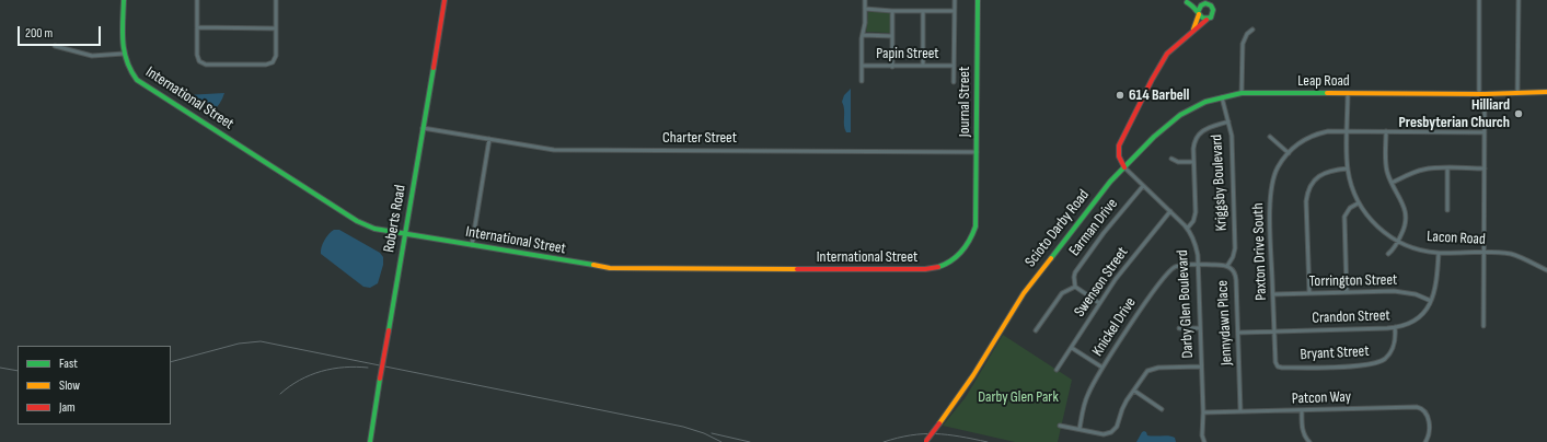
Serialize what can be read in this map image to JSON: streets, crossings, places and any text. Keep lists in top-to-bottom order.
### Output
{
  "streets": {
    "street": [
      "Papin Street",
      "Leap Road",
      "International Street",
      "Journal Street",
      "Charter Street",
      "Kriggsby Boulevard",
      "Roberts Road",
      "Earman Drive",
      "Scioto Darby Road",
      "Lacon Road",
      "Paxton Drive South",
      "Torrington Street",
      "Swenson Street",
      "Darby Glen Boulevard",
      "Crandon Street",
      "Jennydawn Place",
      "Knickel Drive",
      "Bryant Street",
      "Patcon Way"
    ]
  },
  "crossings": [
    ["Leap Road", "Kriggsby Boulevard"],
    ["Leap Road", "Scioto Darby Road"],
    ["Leap Road", "Lacon Road"],
    ["Leap Road", "Darby Glen Boulevard"],
    ["International Street", "Journal Street"],
    ["International Street", "Roberts Road"],
    ["Journal Street", "Charter Street"],
    ["Charter Street", "Roberts Road"],
    ["Kriggsby Boulevard", "Jennydawn Place"],
    ["Earman Drive", "Darby Glen Boulevard"],
    ["Scioto Darby Road", "Darby Glen Boulevard"],
    ["Lacon Road", "Paxton Drive South"],
    ["Lacon Road", "Crandon Street"],
    ["Paxton Drive South", "Torrington Street"],
    ["Paxton Drive South", "Crandon Street"],
    ["Paxton Drive South", "Bryant Street"],
    ["Torrington Street", "Crandon Street"],
    ["Swenson Street", "Darby Glen Boulevard"],
    ["Darby Glen Boulevard", "Jennydawn Place"],
    ["Darby Glen Boulevard", "Knickel Drive"],
    ["Darby Glen Boulevard", "Patcon Way"],
    ["Crandon Street", "Jennydawn Place"],
    ["Crandon Street", "Bryant Street"],
    ["Jennydawn Place", "Knickel Drive"],
    ["Jennydawn Place", "Patcon Way"]
  ],
  "parks": ["Darby Glen Park"],
  "places": ["614 Barbell", "Hilliard Presbyterian Church"],
  "legend": ["Fast", "Slow", "Jam"],
  "scale_bar": "200 m"
}
